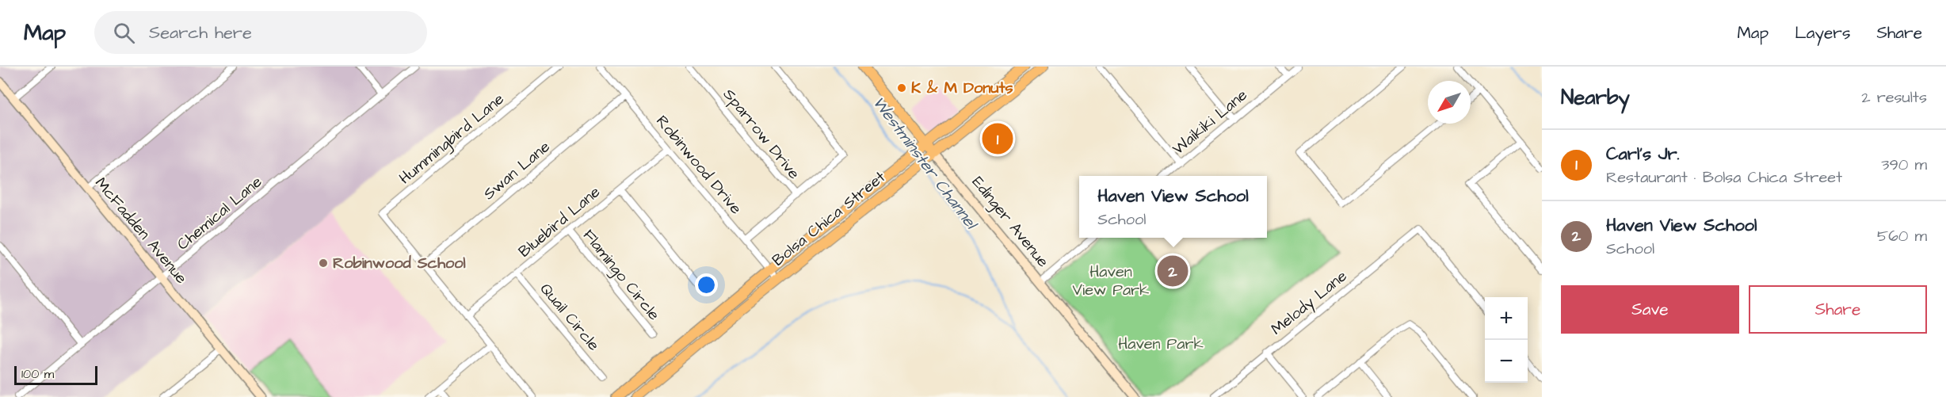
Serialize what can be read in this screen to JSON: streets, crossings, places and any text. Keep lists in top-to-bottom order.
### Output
{
  "streets": {
    "main road": ["Bolsa Chica Street", "Edinger Avenue"],
    "street": [
      "Waikiki Lane",
      "Sparrow Drive",
      "Hummingbird Lane",
      "Robinwood Drive",
      "Swan Lane",
      "Chemical Lane",
      "Bluebird Lane",
      "McFadden Avenue",
      "Flamingo Circle",
      "Melody Lane",
      "Quail Circle"
    ]
  },
  "crossings": [
    ["Hummingbird Lane", "Swan Lane"],
    ["Robinwood Drive", "Swan Lane"],
    ["Robinwood Drive", "Bolsa Chica Street"],
    ["Robinwood Drive", "Bluebird Lane"],
    ["Chemical Lane", "McFadden Avenue"],
    ["Bolsa Chica Street", "Edinger Avenue"],
    ["Bluebird Lane", "Flamingo Circle"],
    ["Bluebird Lane", "Quail Circle"]
  ],
  "water": ["Westminster Channel"],
  "parks": ["Haven View Park", "Haven Park"],
  "places": ["K & M Donuts", "Robinwood School"],
  "scale_bar": "100 m",
  "north": "bottom left",
  "page": {
    "header": "Map",
    "search": "Search here",
    "nav": ["Map", "Layers", "Share"],
    "heading": ["Nearby", "2 results"],
    "pins": ["1", "2"],
    "list": [
      {
        "mark": "1",
        "name": "Carl's Jr.",
        "note": "Restaurant · Bolsa Chica Street",
        "value": "390 m"
      },
      {
        "mark": "2",
        "name": "Haven View School",
        "note": "School",
        "value": "560 m"
      }
    ],
    "popup": ["Haven View School", "School"],
    "buttons": ["Save", "Share"],
    "map_buttons": ["+", "−"],
    "scale": "100 m"
  }
}
